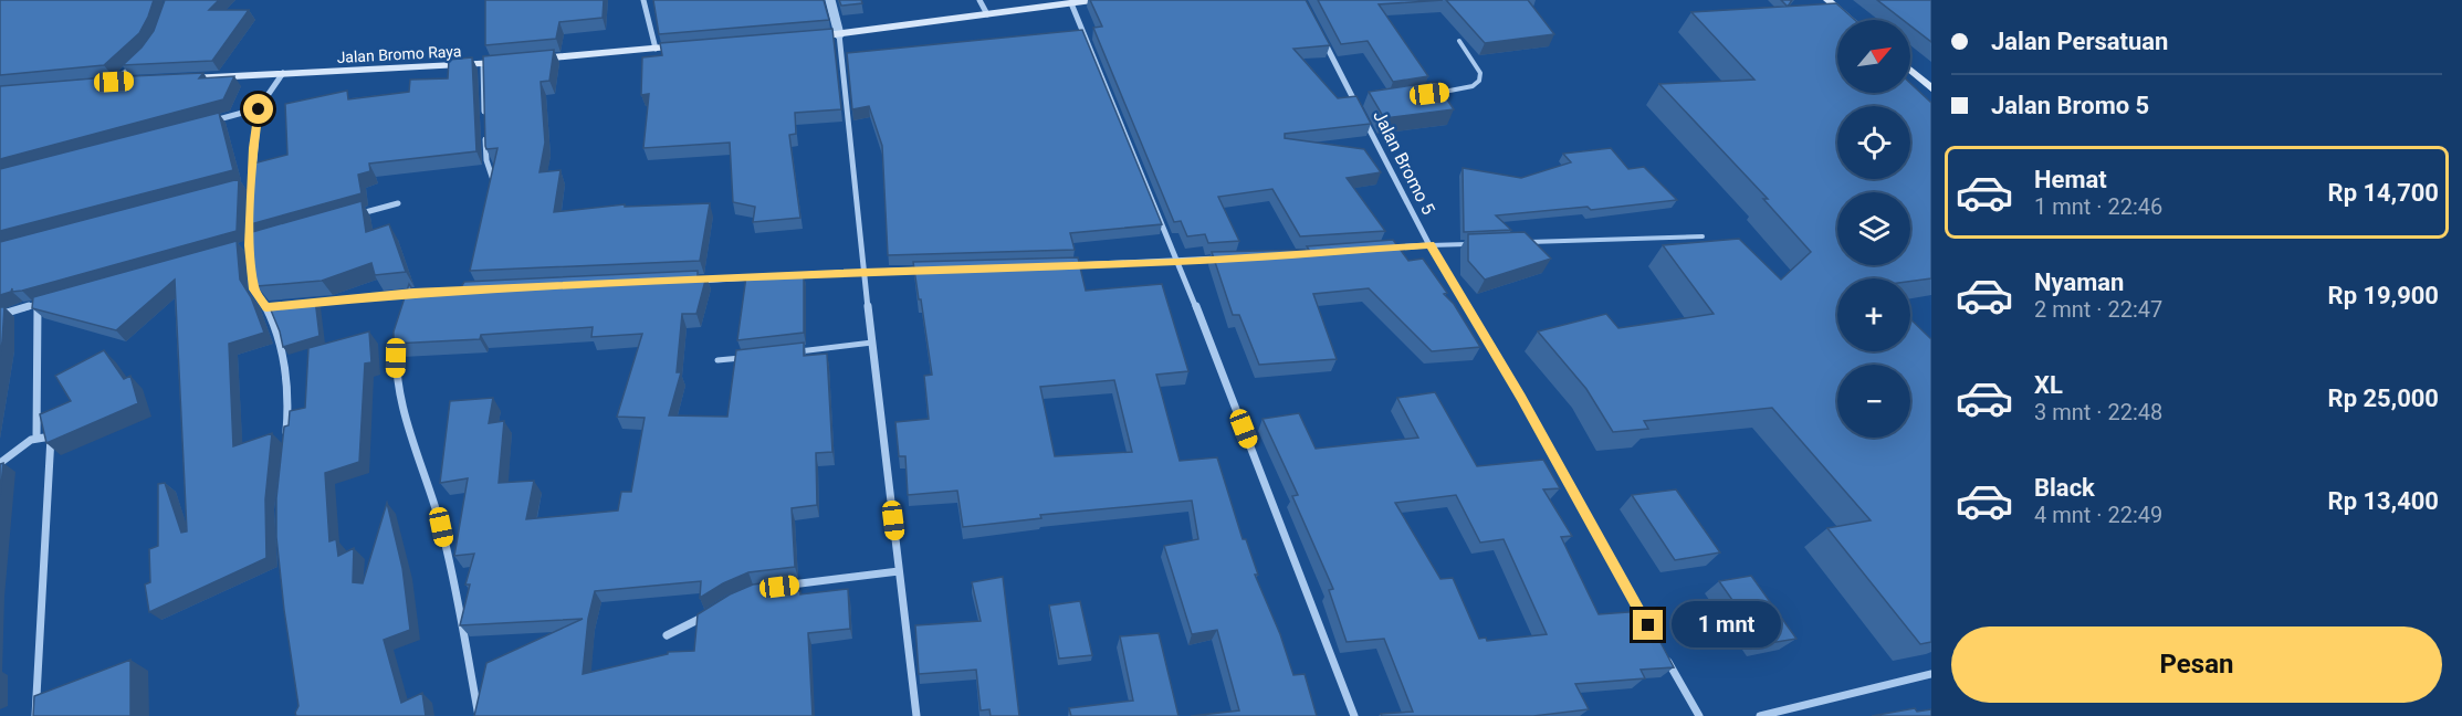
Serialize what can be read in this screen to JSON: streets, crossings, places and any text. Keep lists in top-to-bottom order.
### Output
{
  "streets": {
    "main road": ["Jalan Bromo Raya"],
    "street": ["Jalan Bromo 5"]
  },
  "north": "top right",
  "page": {
    "banner": ["Jalan Persatuan", "Jalan Bromo 5"],
    "map_buttons": ["+", "−"],
    "list": [
      {
        "name": "Hemat",
        "note": "1 mnt · 22:46",
        "value": "Rp 14,700"
      },
      {
        "name": "Nyaman",
        "note": "2 mnt · 22:47",
        "value": "Rp 19,900"
      },
      {
        "name": "XL",
        "note": "3 mnt · 22:48",
        "value": "Rp 25,000"
      },
      {
        "name": "Black",
        "note": "4 mnt · 22:49",
        "value": "Rp 13,400"
      }
    ],
    "bubble": "1 mnt",
    "buttons": "Pesan"
  }
}
